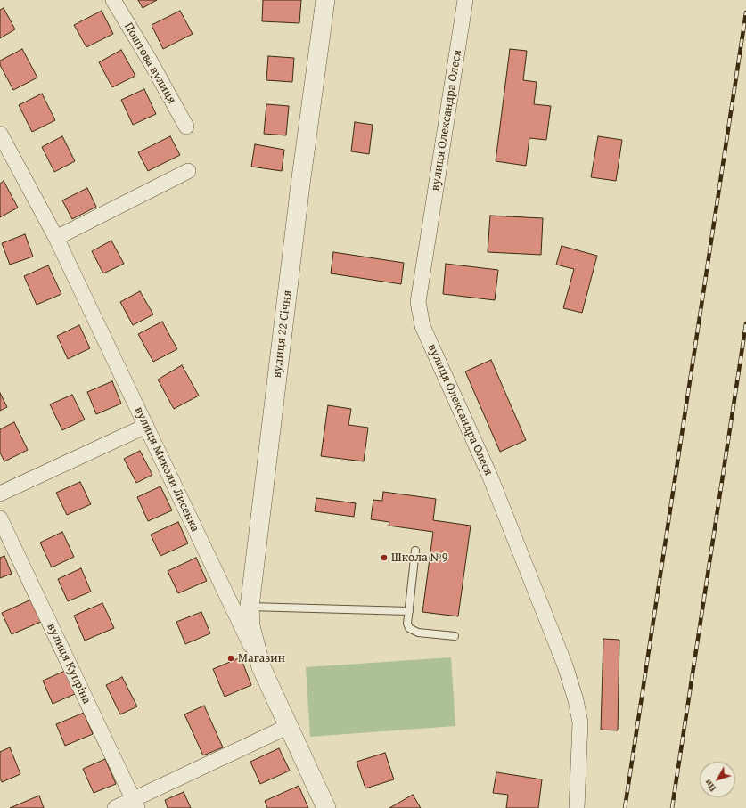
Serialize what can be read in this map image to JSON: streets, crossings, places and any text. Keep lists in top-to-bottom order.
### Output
{
  "streets": {
    "street": [
      "Поштова вулиця",
      "вулиця Олександра Олеся",
      "вулиця 22 Січня",
      "вулиця Миколи Лисенка",
      "вулиця Купріна"
    ]
  },
  "crossings": [
    ["вулиця 22 Січня", "вулиця Миколи Лисенка"]
  ],
  "places": ["Школа №9", "Магазин"],
  "north": "bottom left"
}
